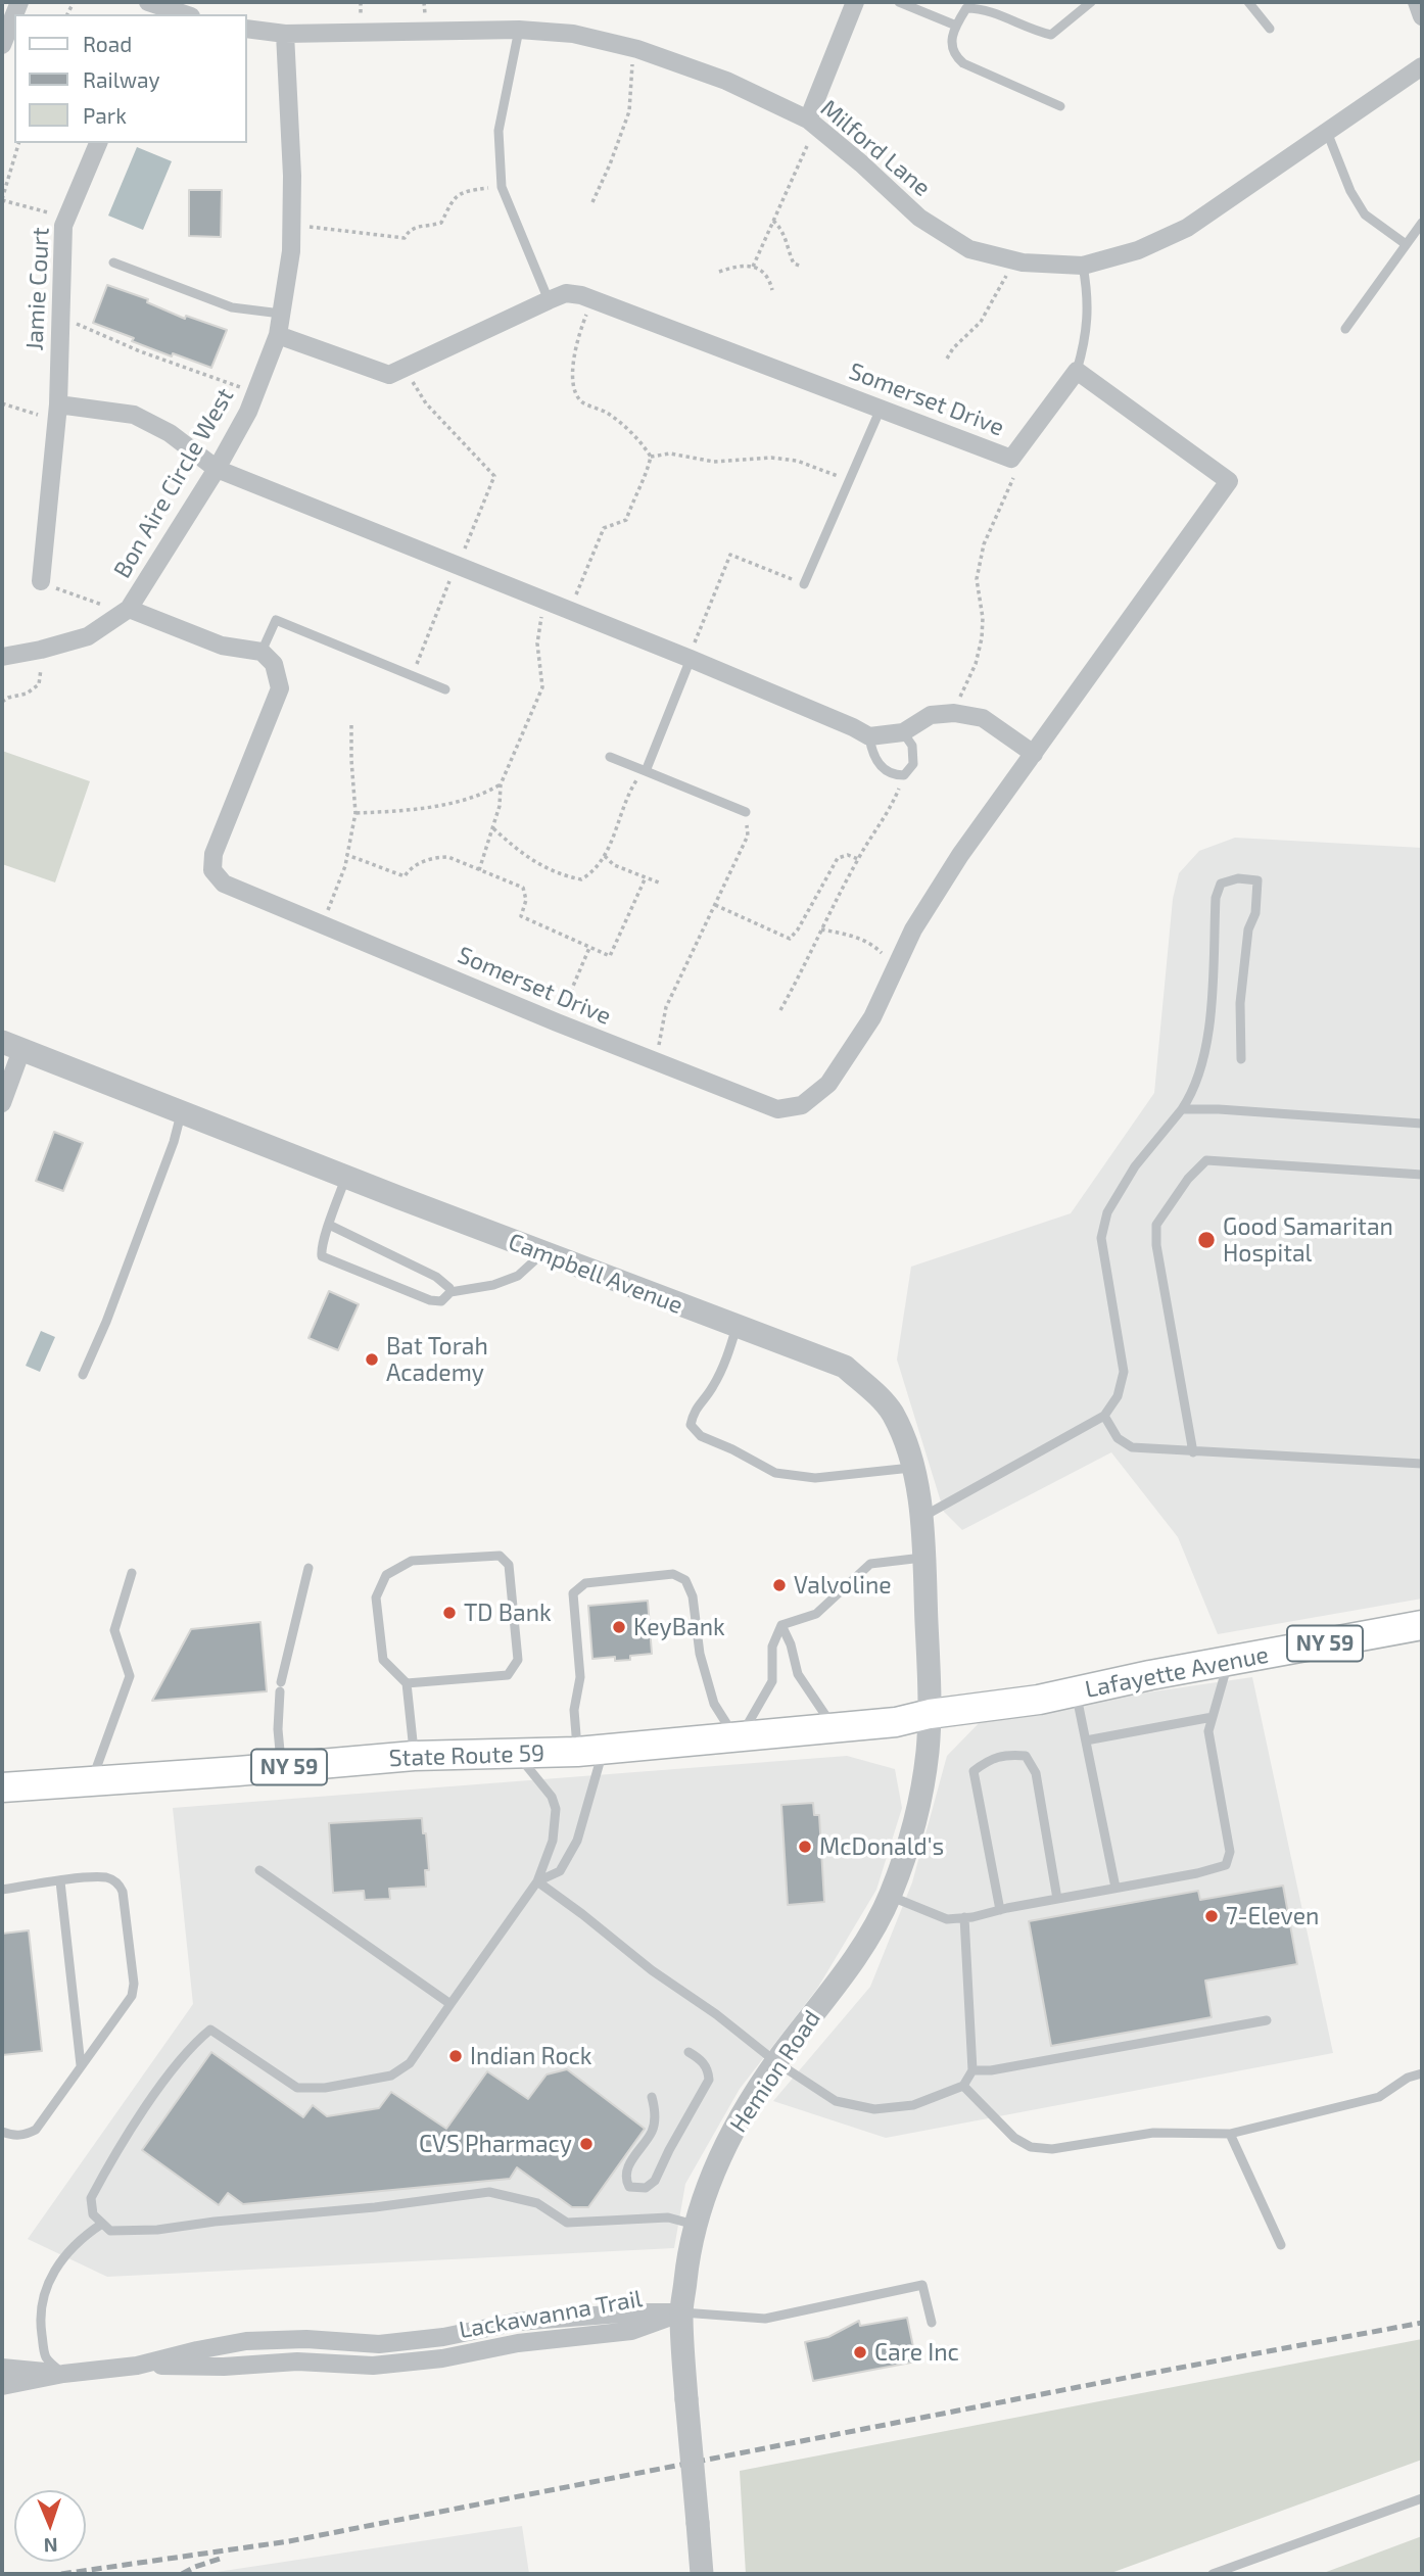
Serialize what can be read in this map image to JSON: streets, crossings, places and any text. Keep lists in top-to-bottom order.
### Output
{
  "streets": {
    "main road": ["NY 59", "Lafayette Avenue", "State Route 59"],
    "street": [
      "Milford Lane",
      "Jamie Court",
      "Somerset Drive",
      "Bon Aire Circle West",
      "Campbell Avenue",
      "Hemion Road",
      "Lackawanna Trail"
    ]
  },
  "crossings": [
    ["Milford Lane", "Bon Aire Circle West"],
    ["Somerset Drive", "Bon Aire Circle West"],
    ["Campbell Avenue", "Lafayette Avenue"],
    ["Campbell Avenue", "State Route 59"],
    ["Campbell Avenue", "Hemion Road"],
    ["Lafayette Avenue", "State Route 59"],
    ["Lafayette Avenue", "Hemion Road"],
    ["State Route 59", "Hemion Road"],
    ["Hemion Road", "Lackawanna Trail"]
  ],
  "places": [
    "Good Samaritan Hospital",
    "Bat Torah Academy",
    "Valvoline",
    "TD Bank",
    "KeyBank",
    "McDonald's",
    "7-Eleven",
    "Indian Rock",
    "CVS Pharmacy",
    "Care Inc"
  ],
  "legend": ["Road", "Railway", "Park"],
  "north": "bottom"
}
